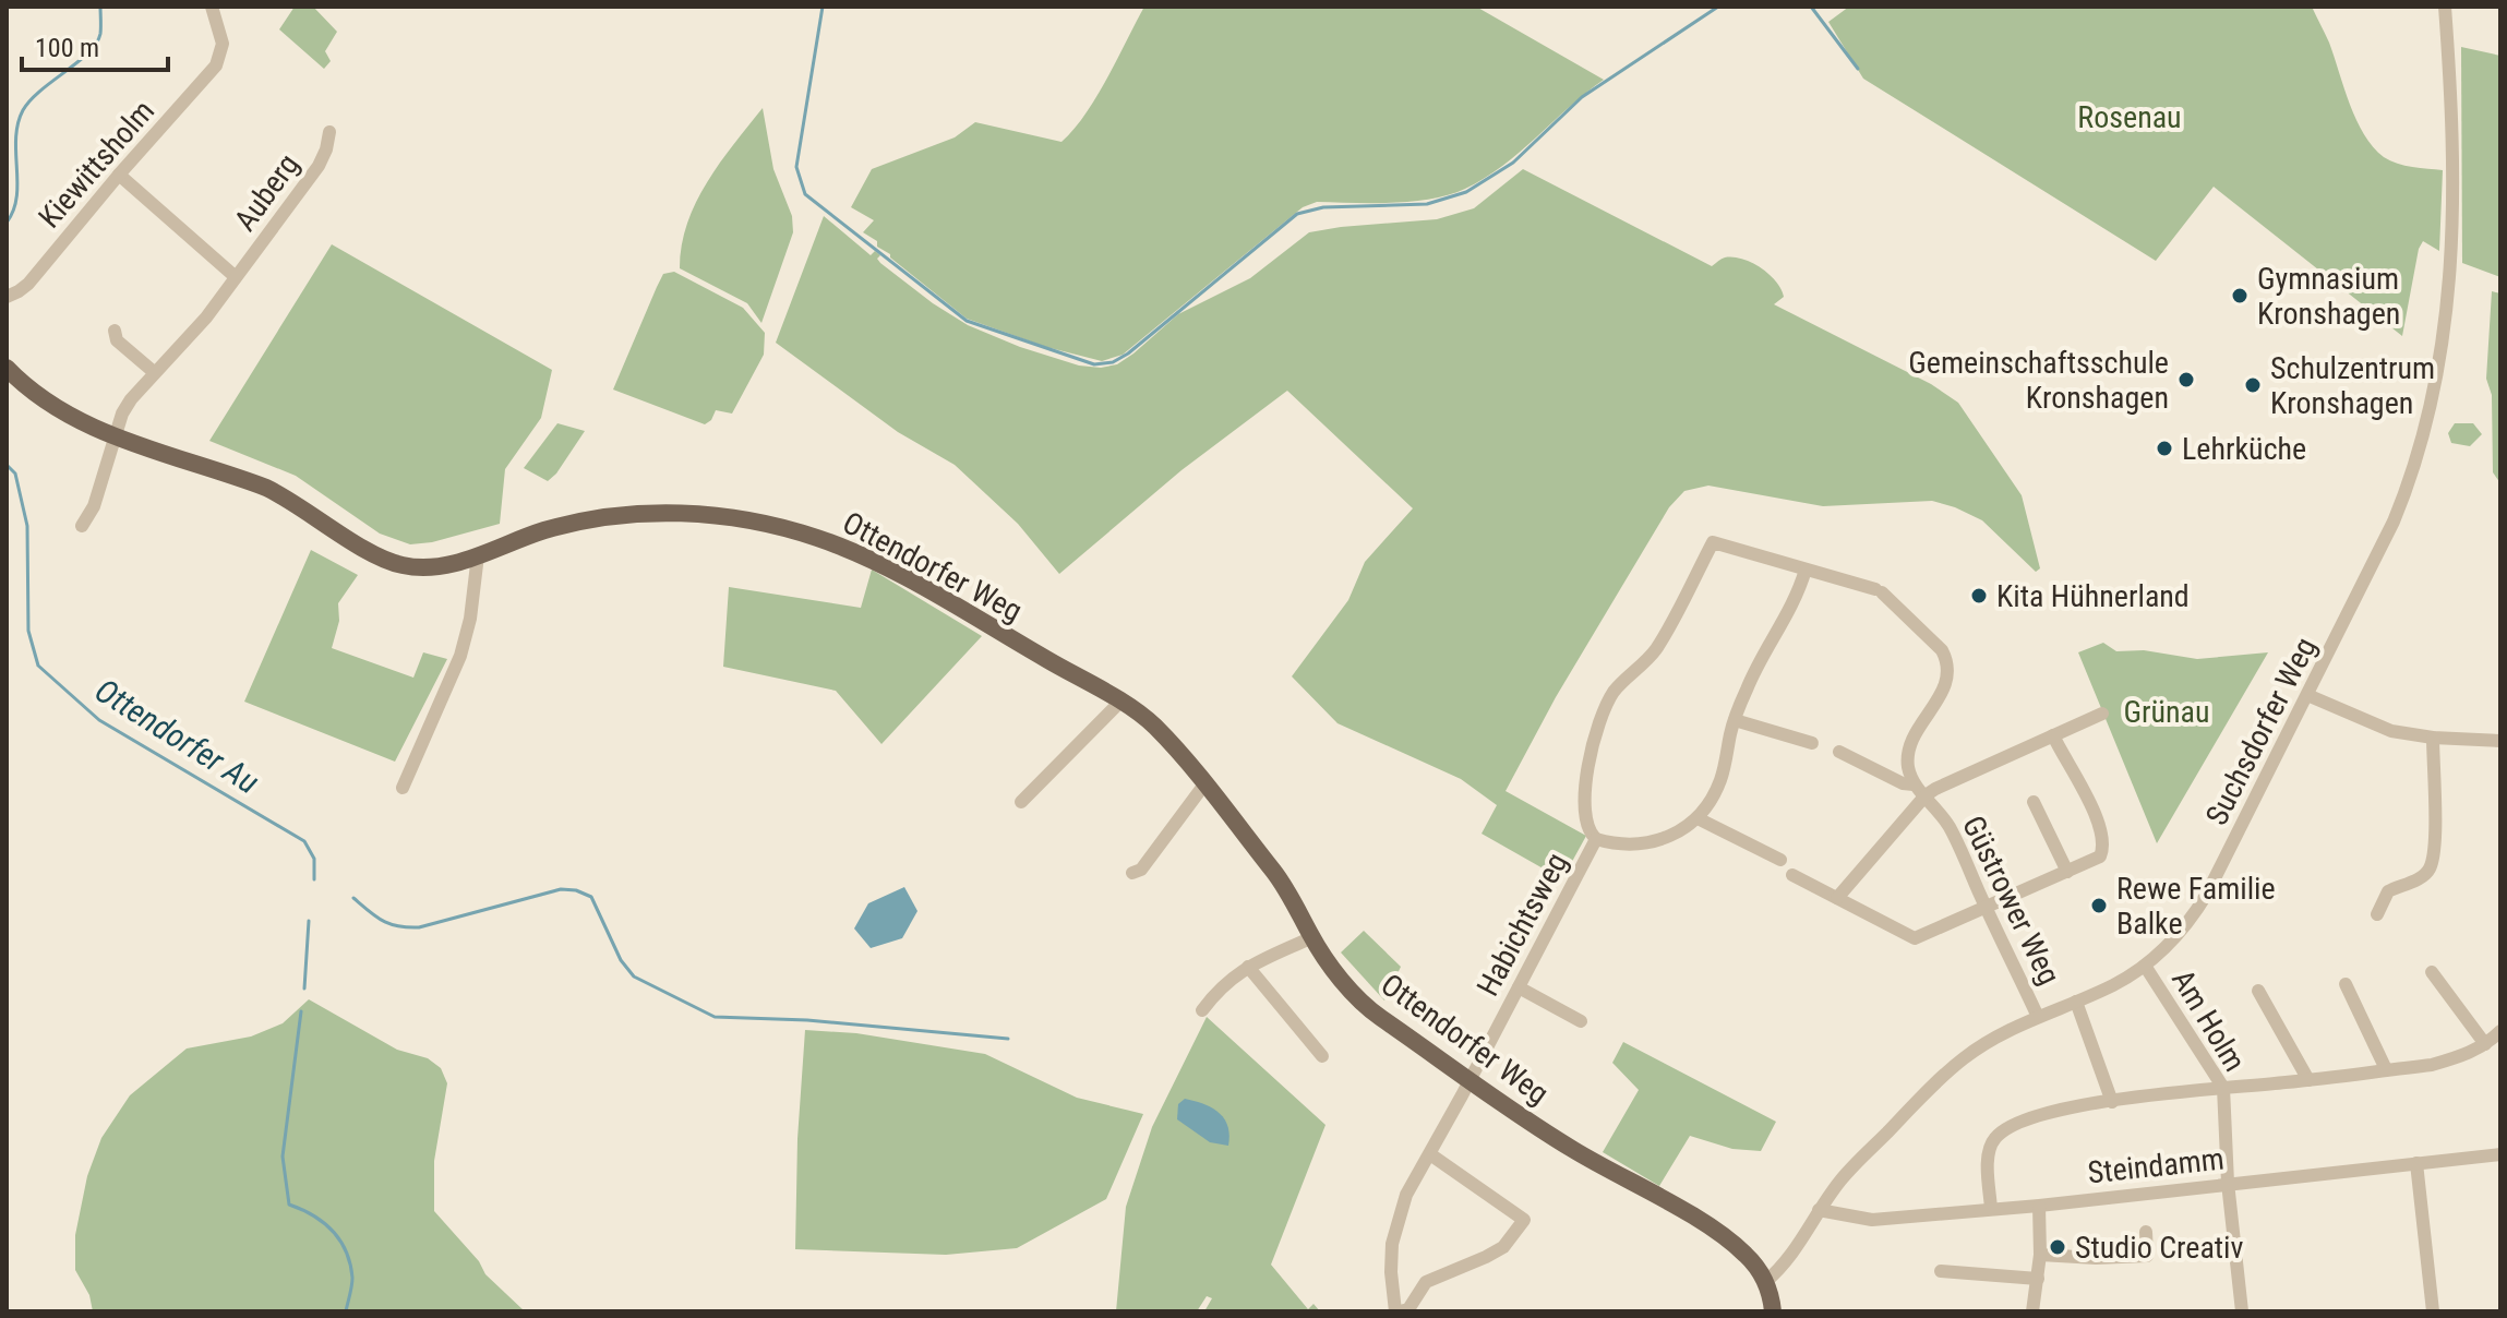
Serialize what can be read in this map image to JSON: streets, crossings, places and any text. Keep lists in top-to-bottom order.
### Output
{
  "streets": {
    "main road": ["Ottendorfer Weg"],
    "street": [
      "Kiewittsholm",
      "Auberg",
      "Suchsdorfer Weg",
      "Güstrower Weg",
      "Habichtsweg",
      "Am Holm",
      "Steindamm"
    ]
  },
  "crossings": [
    ["Kiewittsholm", "Auberg"],
    ["Auberg", "Ottendorfer Weg"],
    ["Ottendorfer Weg", "Suchsdorfer Weg"],
    ["Ottendorfer Weg", "Habichtsweg"],
    ["Suchsdorfer Weg", "Güstrower Weg"],
    ["Suchsdorfer Weg", "Am Holm"],
    ["Suchsdorfer Weg", "Steindamm"],
    ["Am Holm", "Steindamm"]
  ],
  "water": ["Ottendorfer Au"],
  "parks": ["Rosenau", "Grünau"],
  "places": [
    "Gymnasium Kronshagen",
    "Gemeinschaftsschule Kronshagen",
    "Schulzentrum Kronshagen",
    "Lehrküche",
    "Kita Hühnerland",
    "Rewe Familie Balke",
    "Studio Creativ"
  ],
  "scale_bar": "100 m"
}
